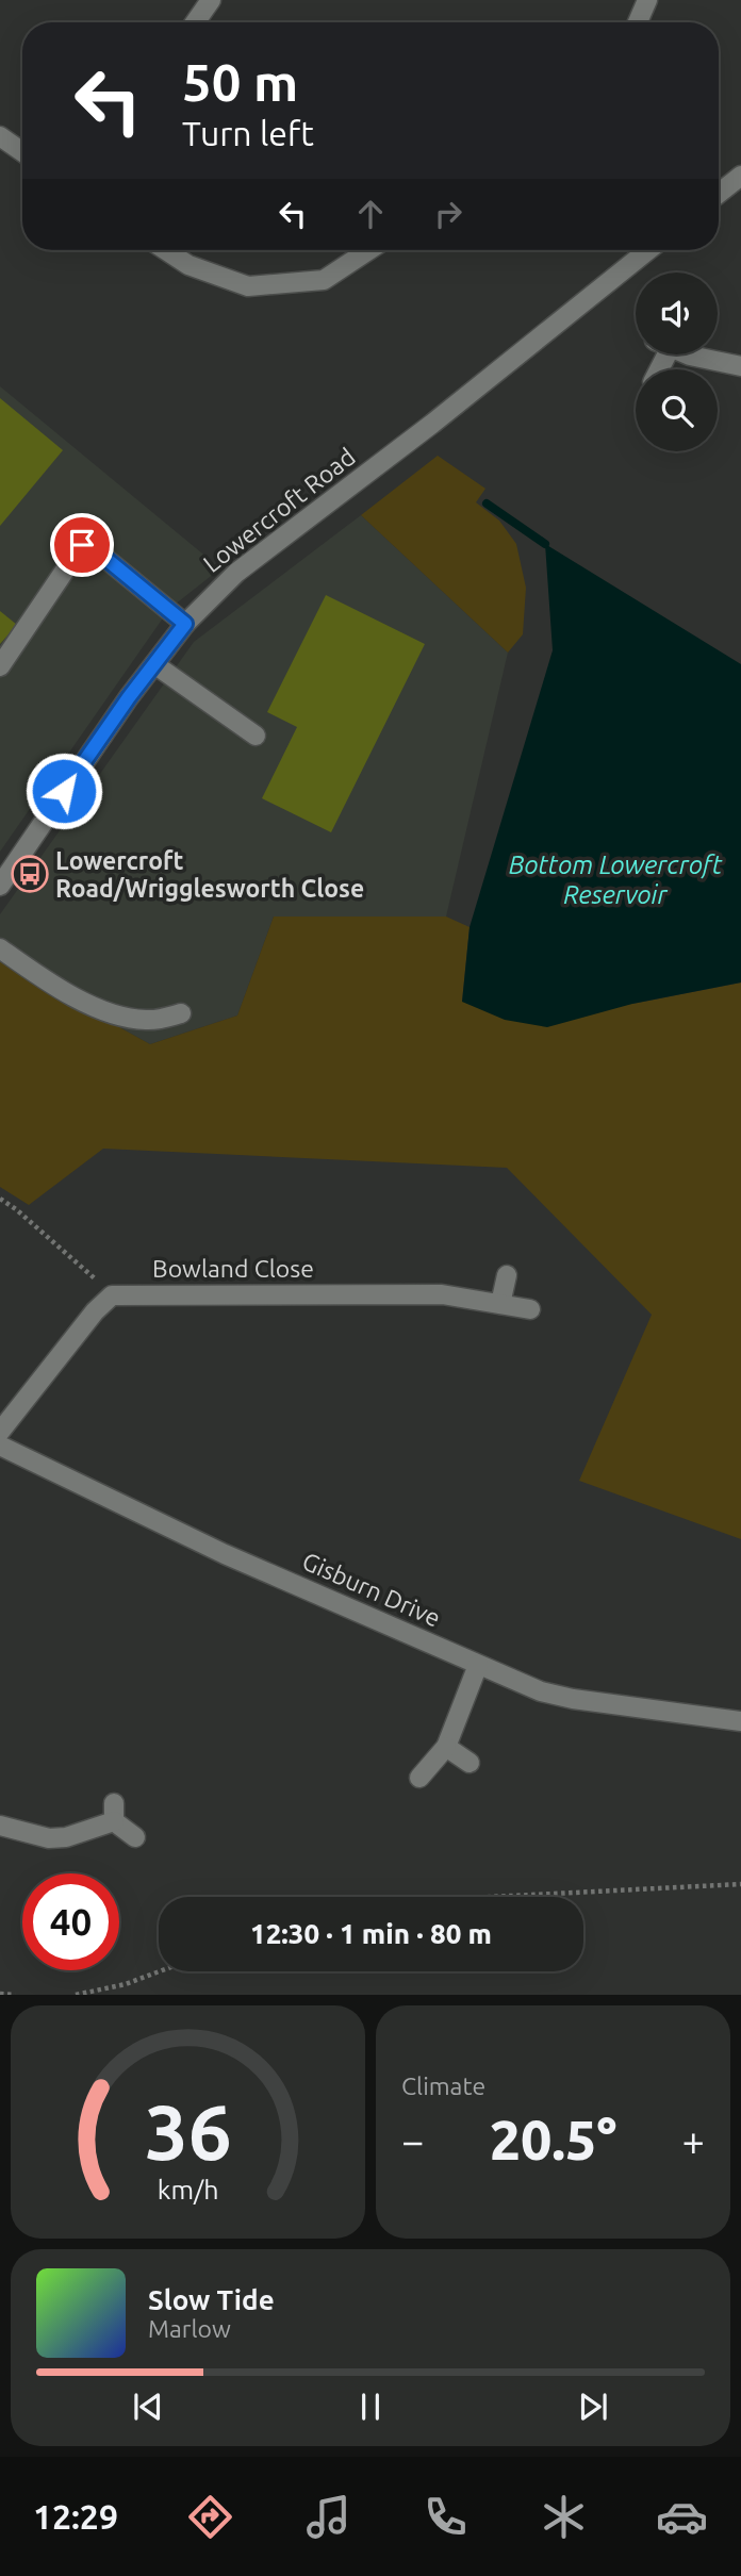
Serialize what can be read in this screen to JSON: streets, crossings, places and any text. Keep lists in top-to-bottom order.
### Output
{
  "streets": {
    "street": ["Lowercroft Road", "Bowland Close", "Gisburn Drive"]
  },
  "water": ["Bottom Lowercroft Reservoir"],
  "places": {
    "bus stop": ["Lowercroft Road/Wrigglesworth Close"]
  },
  "page": {
    "turn": ["50 m", "Turn left"],
    "limit": "40",
    "trip": "12:30 · 1 min · 80 m",
    "tile": "Climate",
    "heat": ["−", "20.5°", "+"],
    "song": ["Slow Tide", "Marlow"],
    "tabs": "12:29",
    "gauge": ["36", "km/h"]
  }
}
